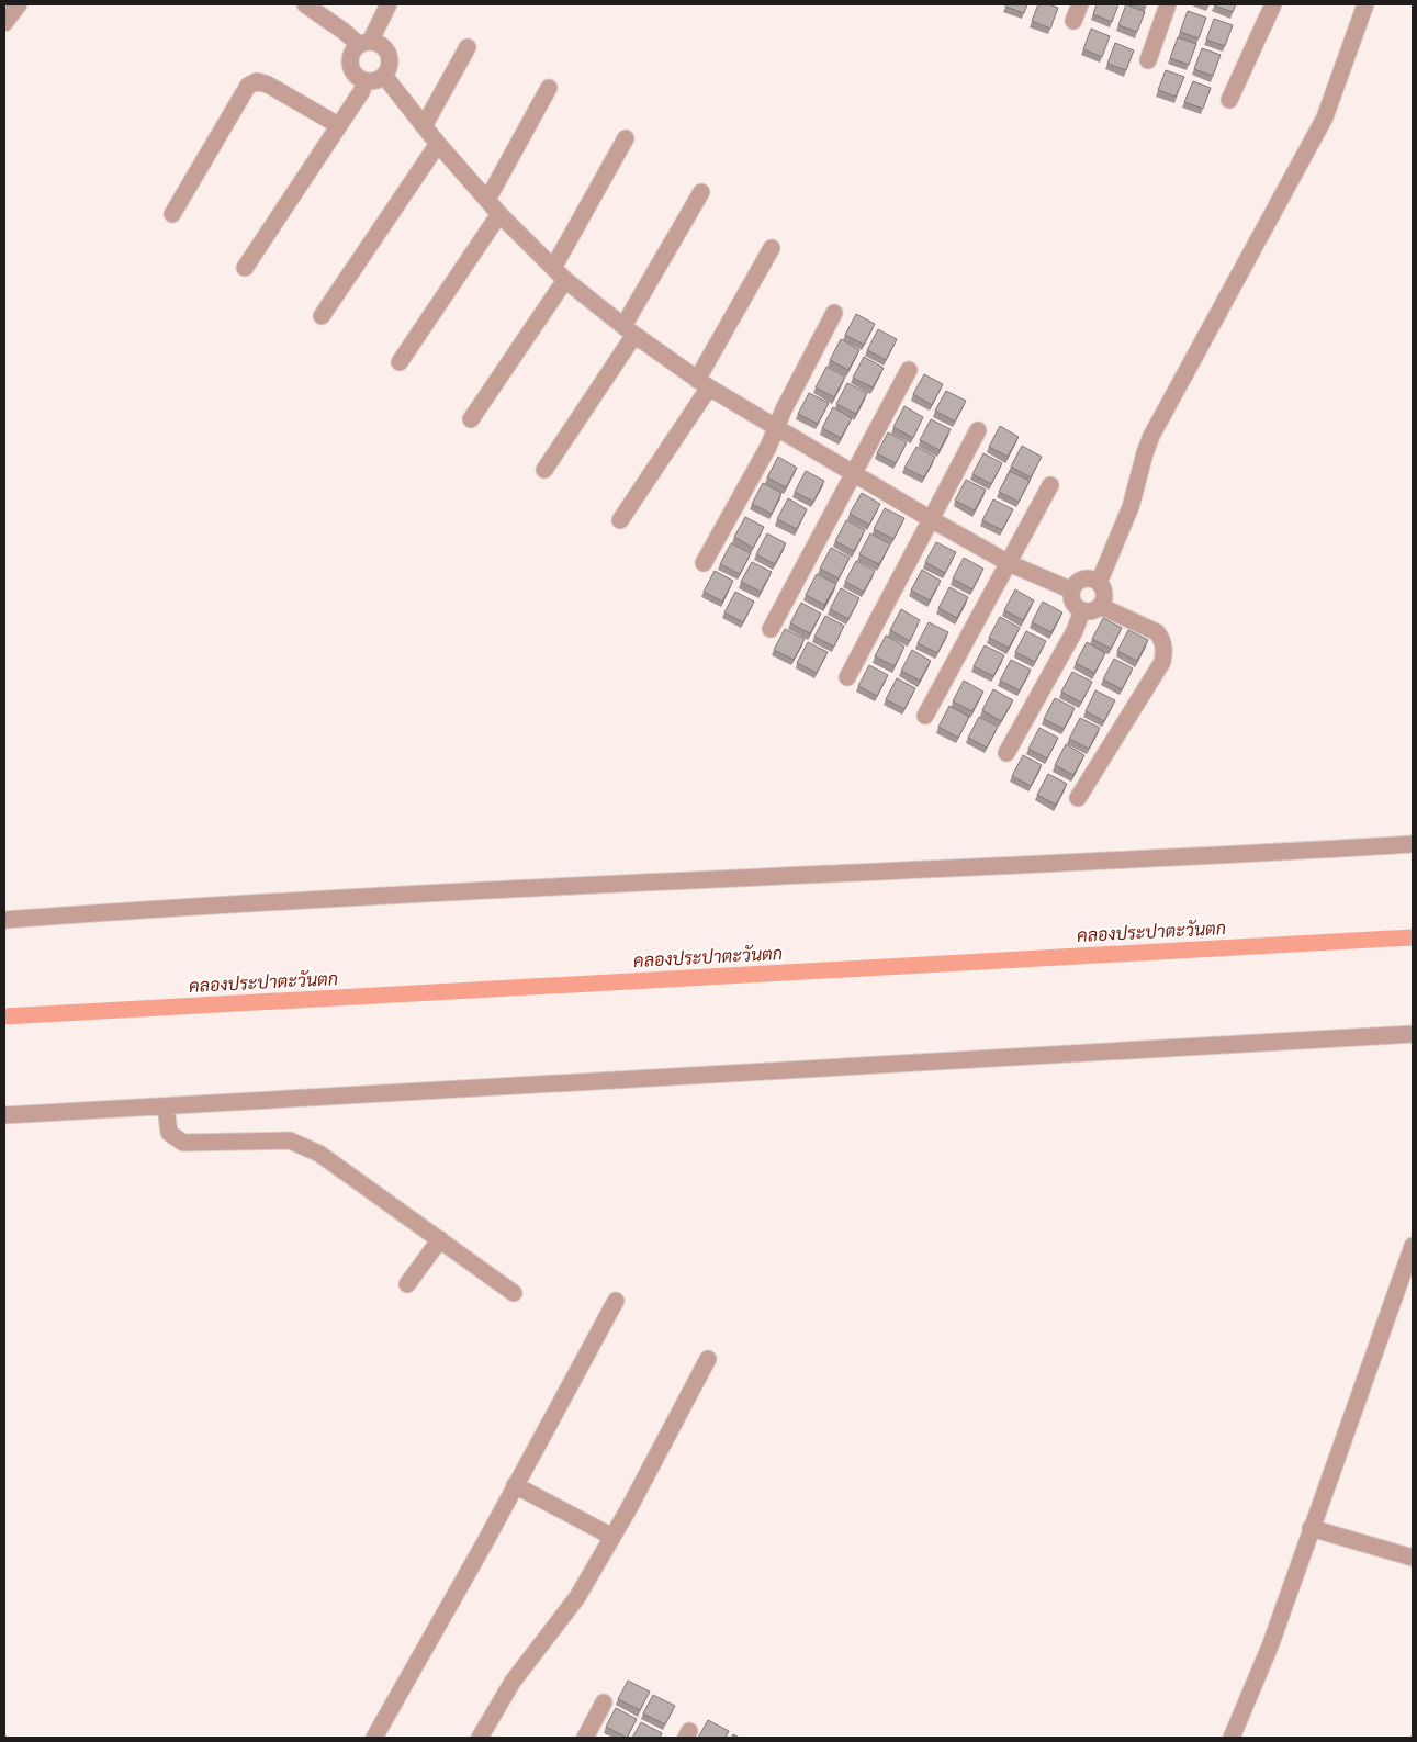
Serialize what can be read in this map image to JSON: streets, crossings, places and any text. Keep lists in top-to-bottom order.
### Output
{
  "water": ["คลองประปาตะวันตก"]
}
